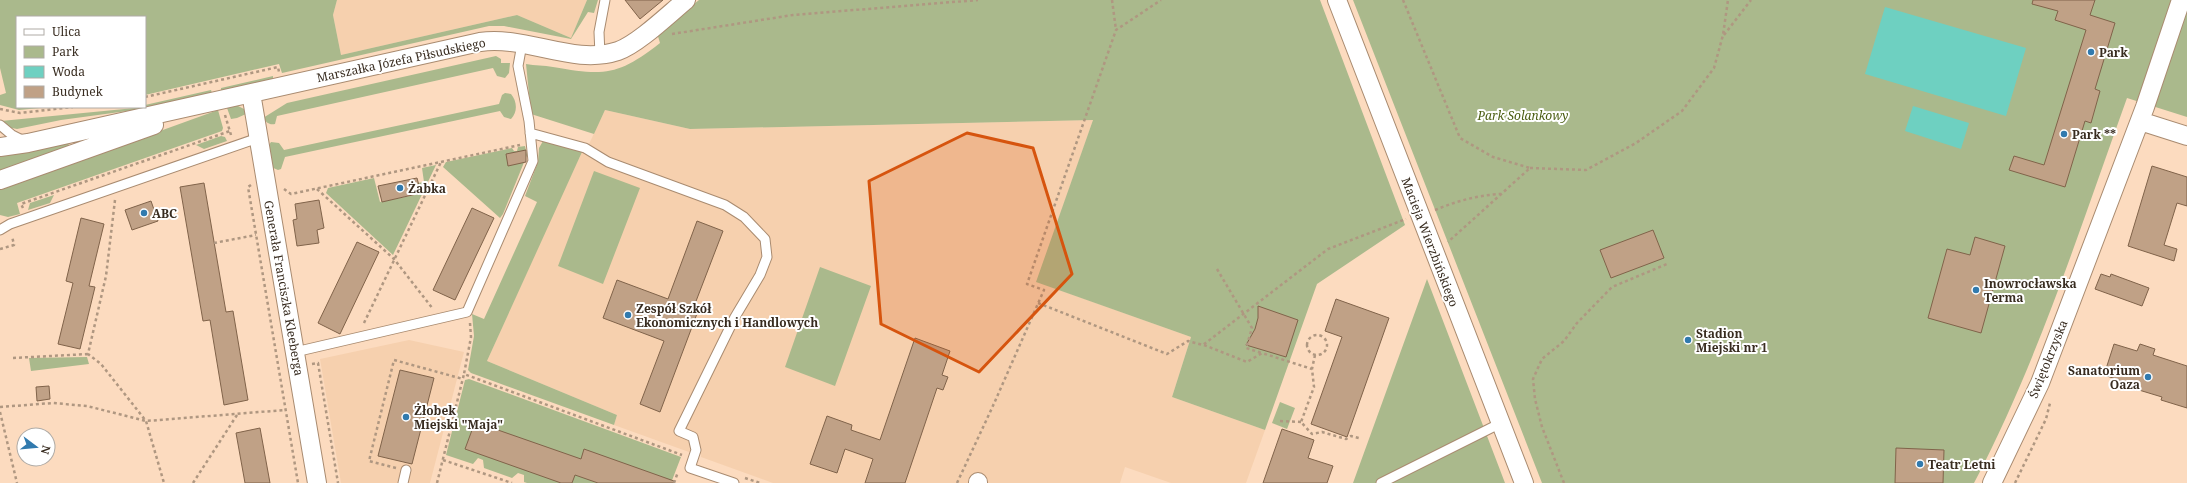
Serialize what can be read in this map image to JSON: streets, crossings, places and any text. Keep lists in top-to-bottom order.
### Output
{
  "streets": {
    "street": [
      "Marszałka Józefa Piłsudskiego",
      "Macieja Wierzbińskiego",
      "Generała Franciszka Kleeberga",
      "Świętokrzyska"
    ]
  },
  "crossings": [
    ["Marszałka Józefa Piłsudskiego", "Generała Franciszka Kleeberga"]
  ],
  "parks": ["Park Solankowy"],
  "places": [
    "Park",
    "Park **",
    "Żabka",
    "ABC",
    "Inowrocławska Terma",
    "Zespół Szkół Ekonomicznych i Handlowych",
    "Stadion Miejski nr 1",
    "Sanatorium Oaza",
    "Żłobek Miejski \"Maja\"",
    "Teatr Letni"
  ],
  "legend": [
    "Ulica",
    "Park",
    "Woda",
    "Budynek"
  ],
  "north": "right"
}
